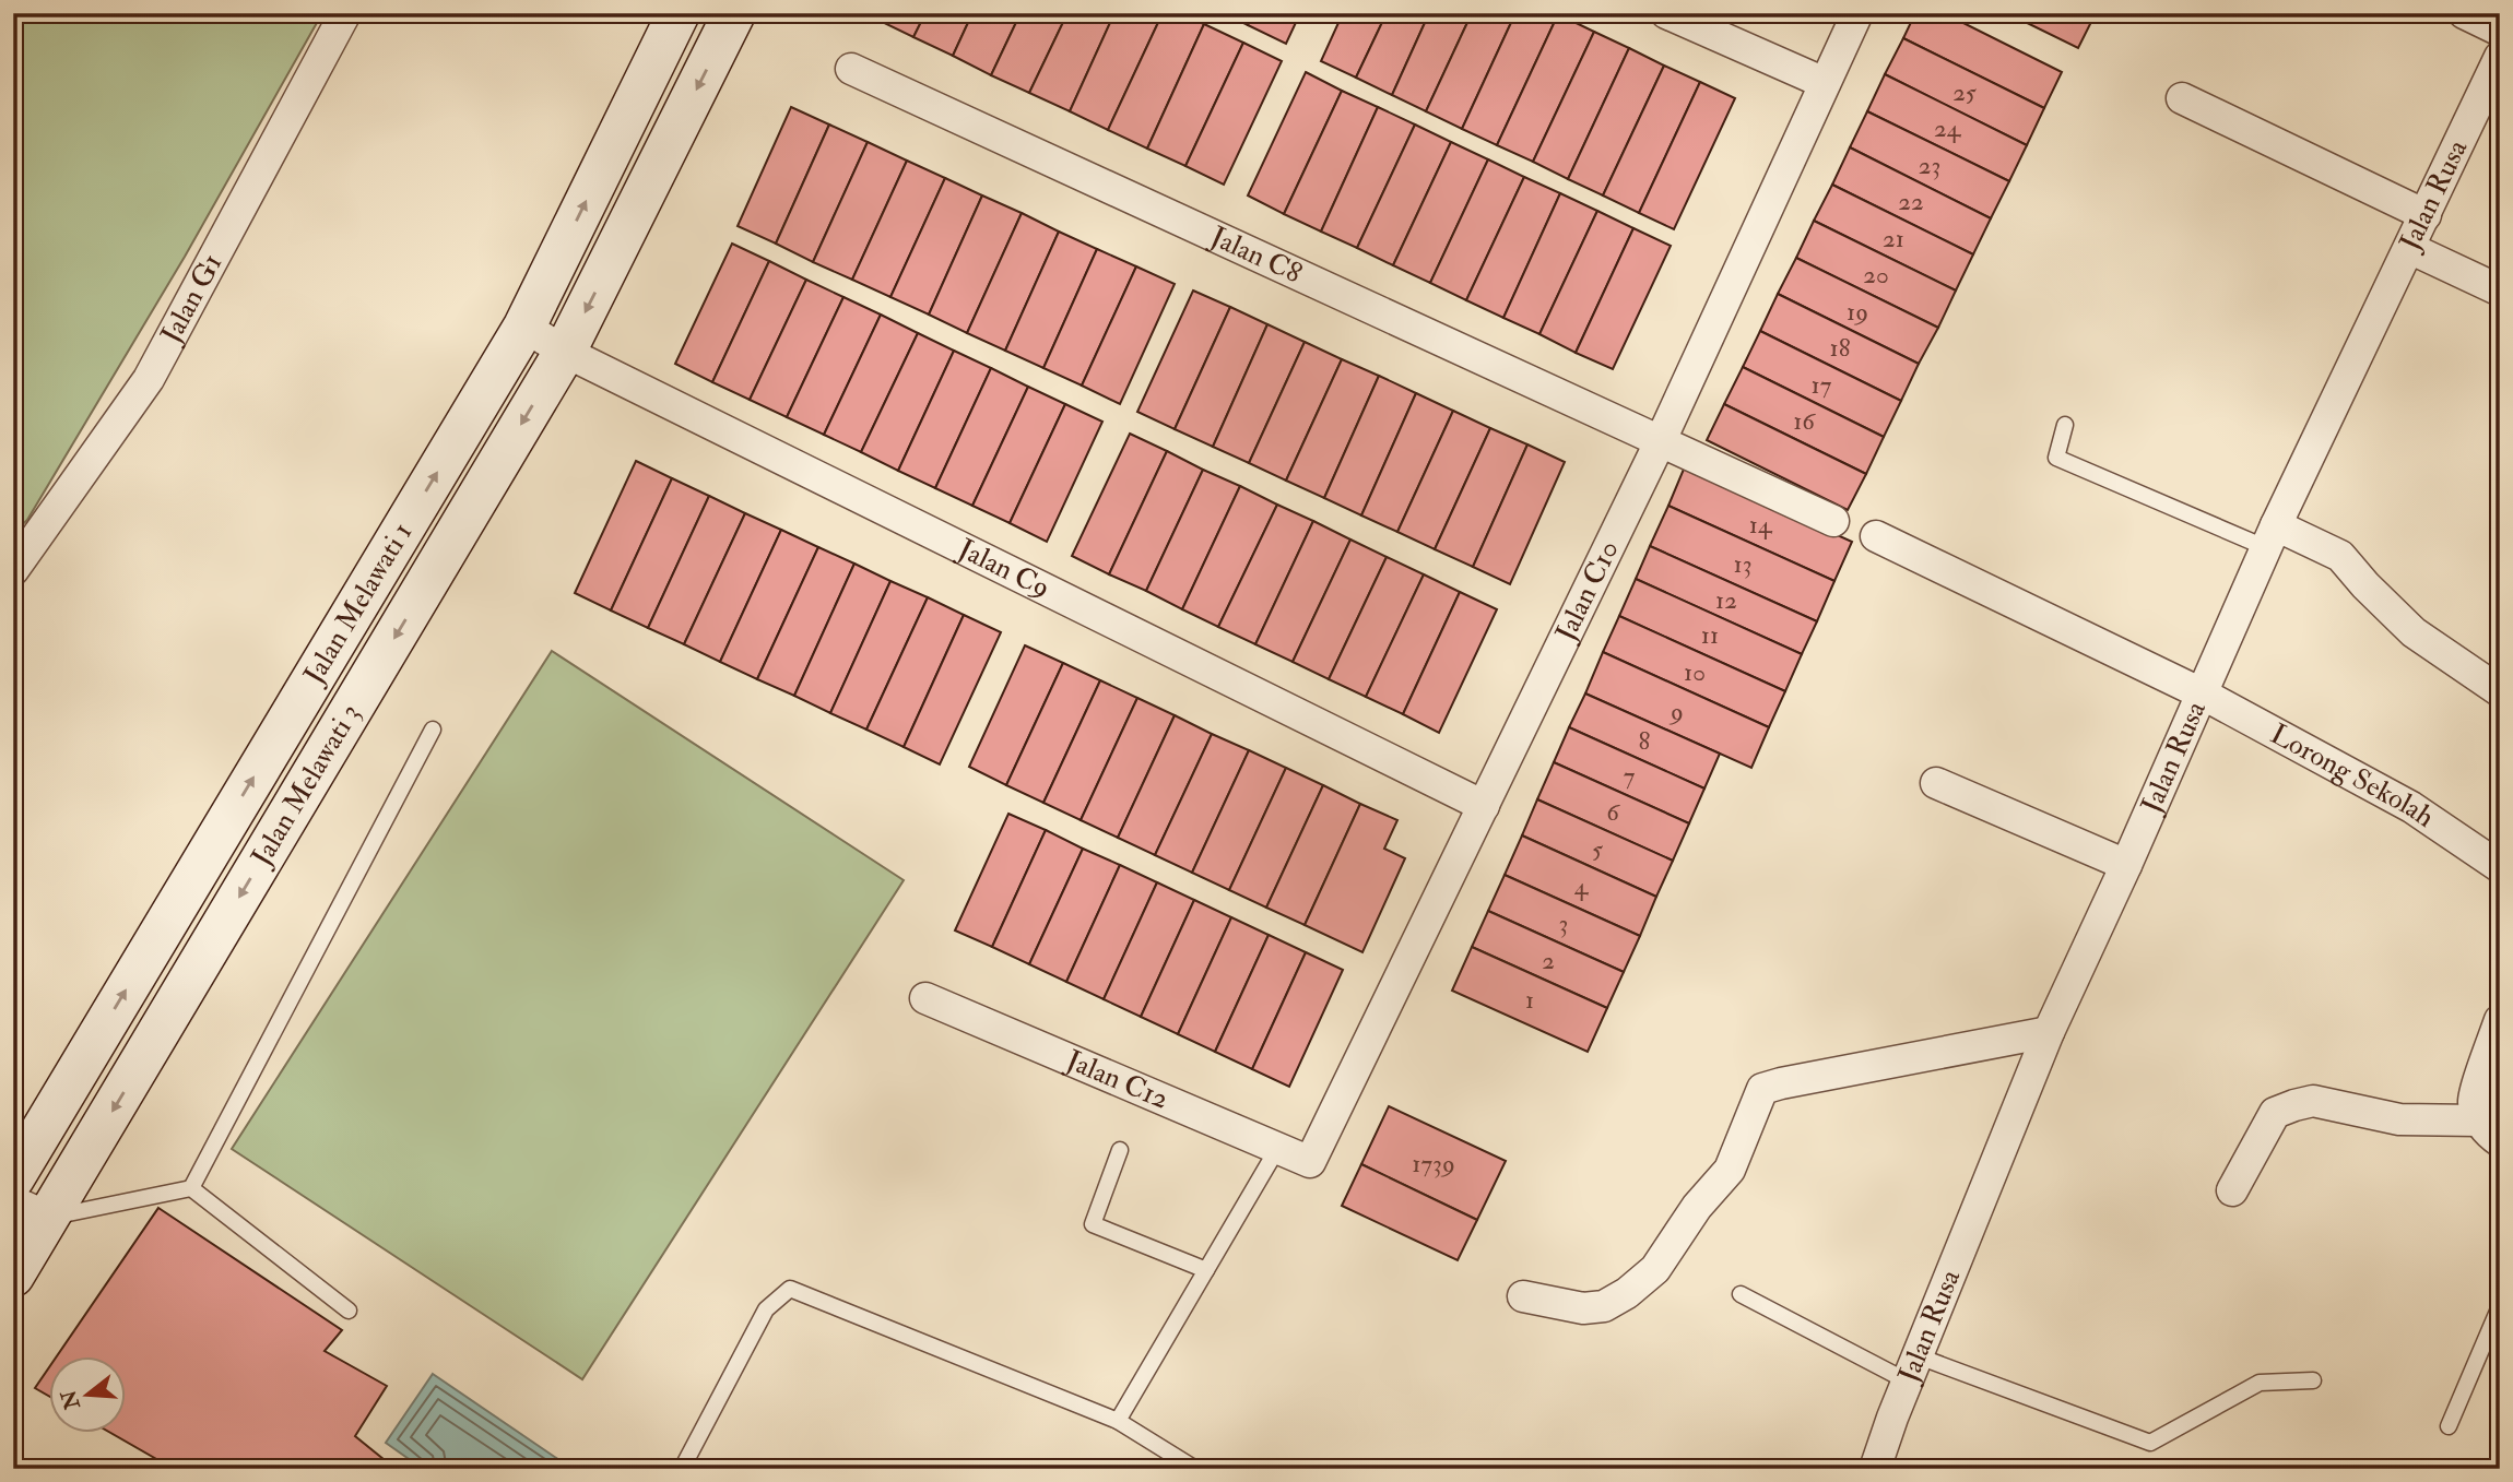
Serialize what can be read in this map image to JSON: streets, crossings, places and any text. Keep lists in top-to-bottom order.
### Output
{
  "streets": {
    "street": [
      "Jalan Rusa",
      "Jalan C8",
      "Jalan G1",
      "Jalan C9",
      "Jalan C10",
      "Jalan Melawati 1",
      "Lorong Sekolah",
      "Jalan Melawati 3",
      "Jalan C12"
    ]
  },
  "crossings": [
    ["Jalan Rusa", "Lorong Sekolah"],
    ["Jalan C8", "Jalan C10"],
    ["Jalan C9", "Jalan C10"],
    ["Jalan C9", "Jalan Melawati 1"],
    ["Jalan C9", "Jalan Melawati 3"],
    ["Jalan C10", "Jalan C12"]
  ],
  "one_way": ["Jalan Melawati 1", "Jalan Melawati 3"],
  "house_numbers": [
    "25",
    "24",
    "23",
    "22",
    "21",
    "20",
    "19",
    "18",
    "17",
    "16",
    "14",
    "13",
    "12",
    "11",
    "10",
    "9",
    "8",
    "7",
    "6",
    "5",
    "4",
    "3",
    "2",
    "1",
    "1739"
  ],
  "north": "left"
}
